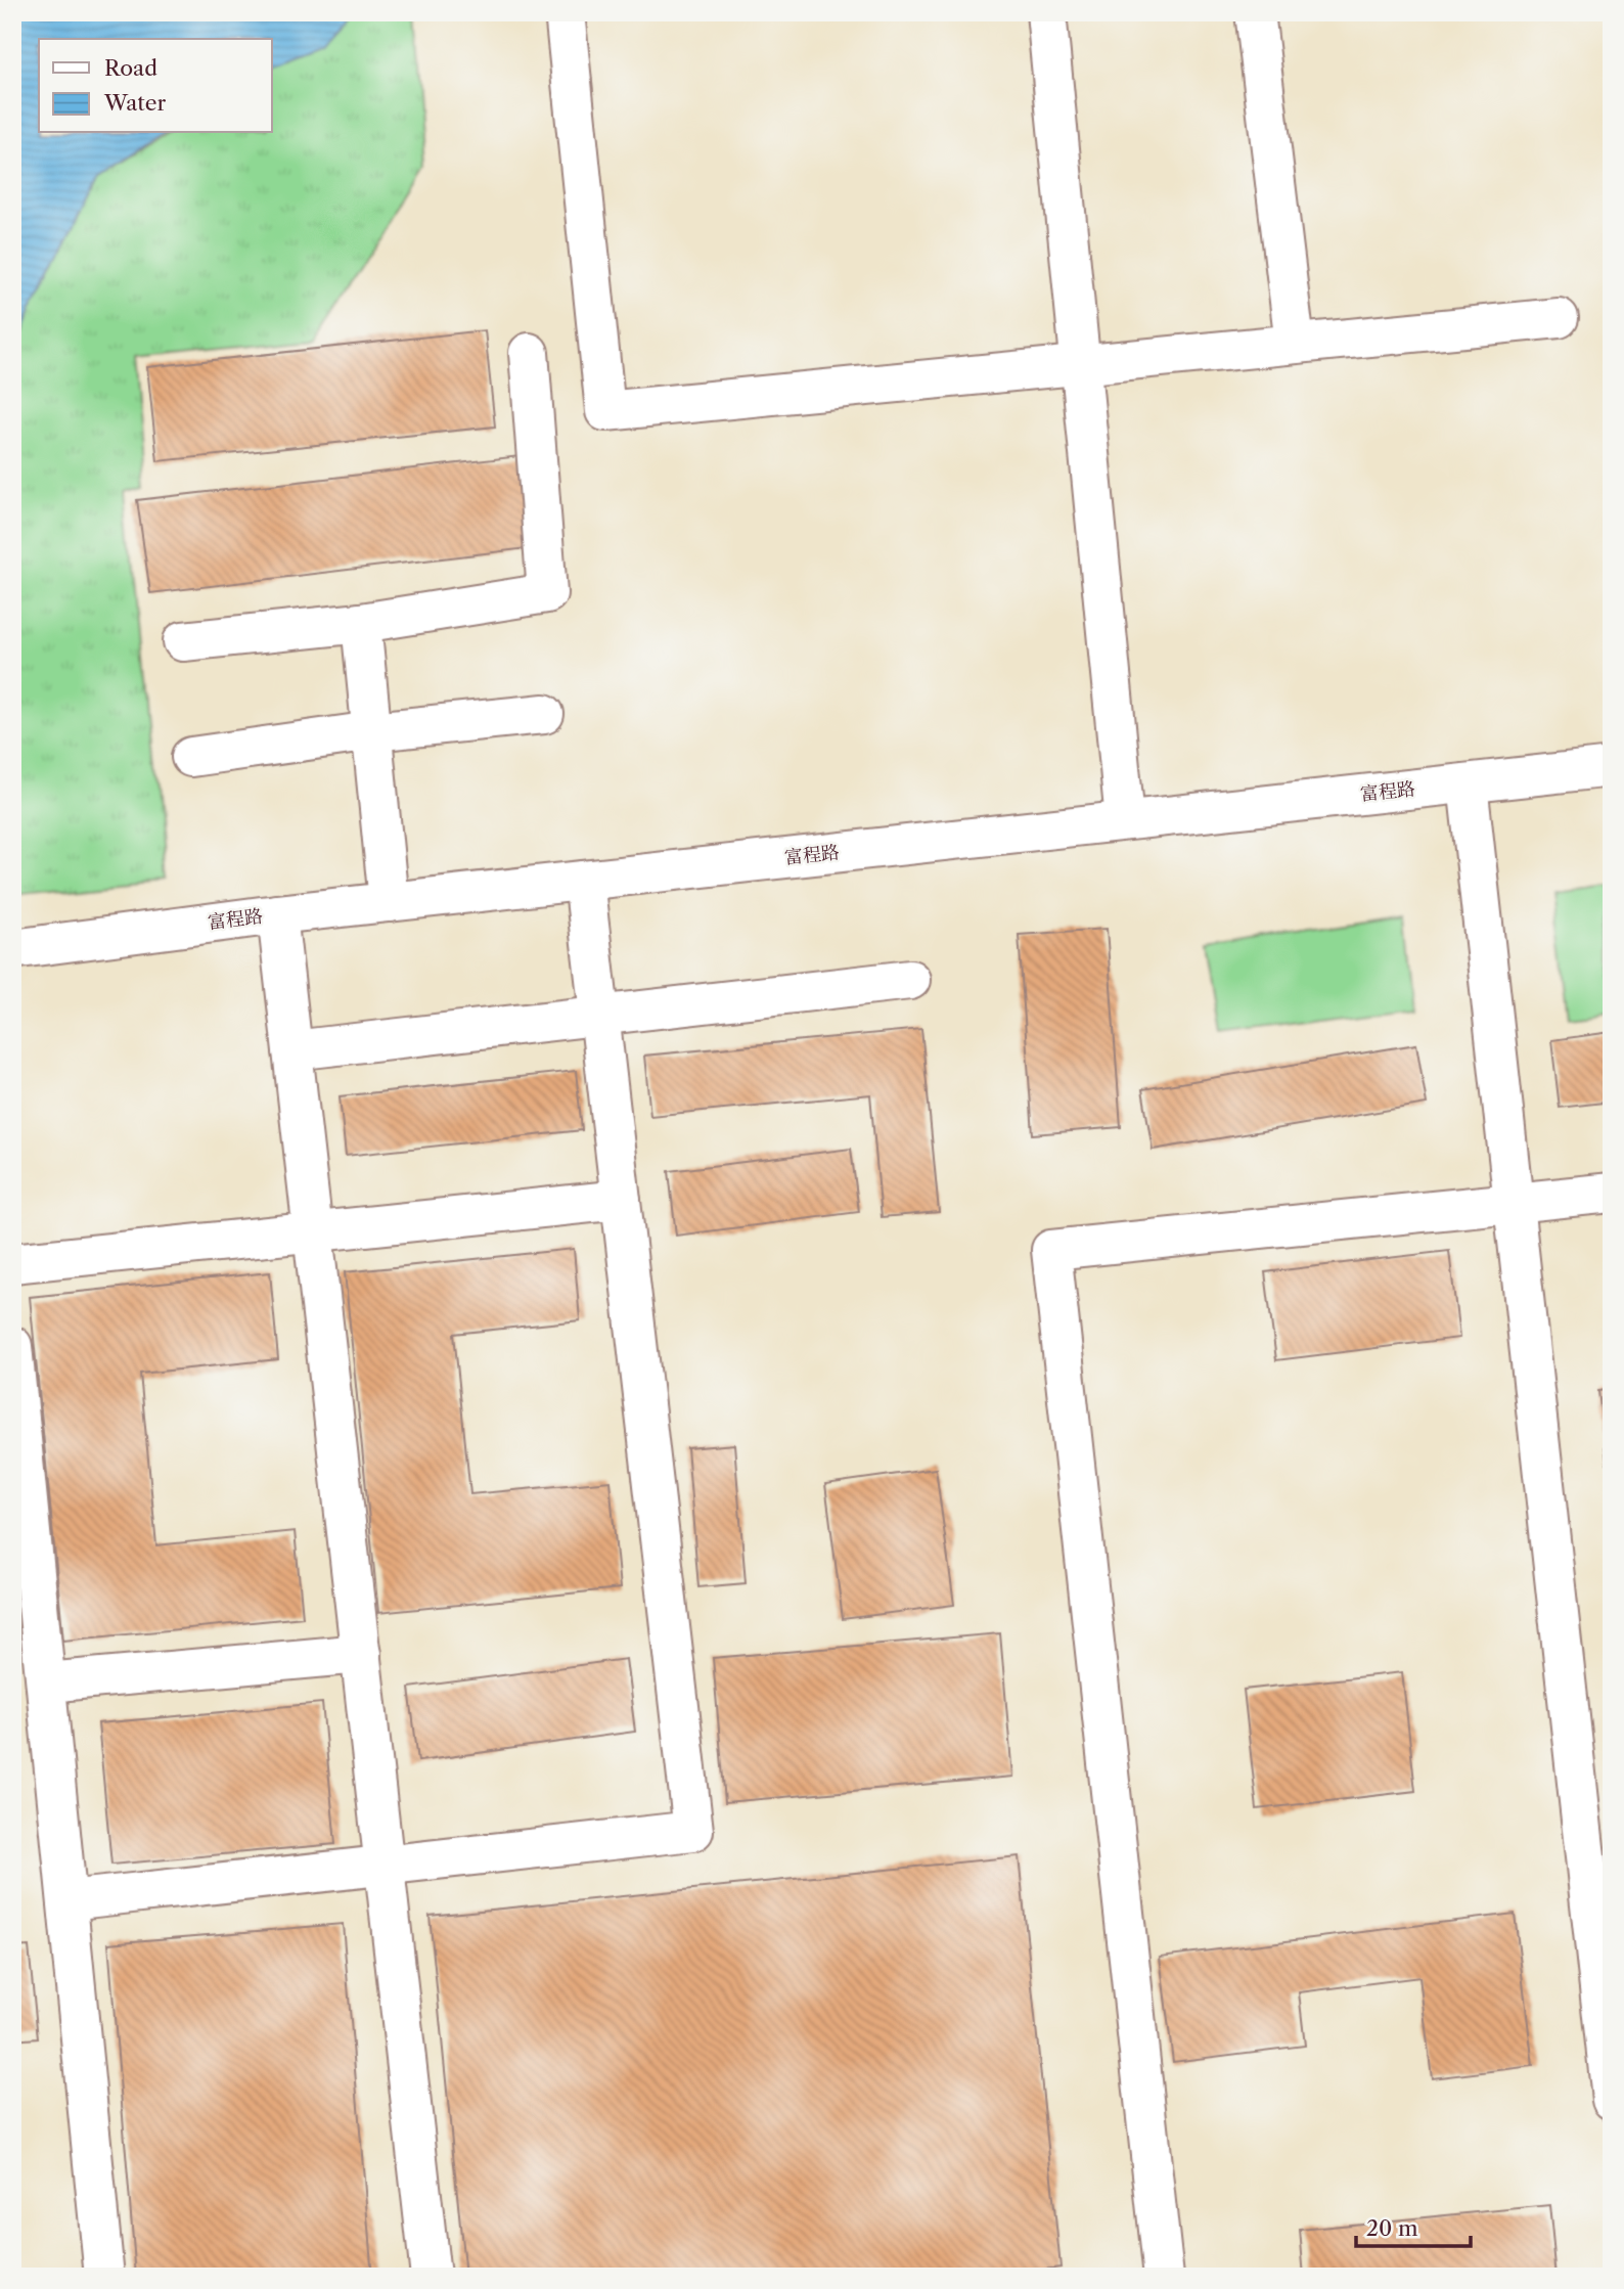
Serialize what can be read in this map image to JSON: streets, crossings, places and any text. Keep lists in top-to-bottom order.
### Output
{
  "streets": {
    "main road": ["富程路"]
  },
  "legend": ["Road", "Water"],
  "scale_bar": "20 m"
}
